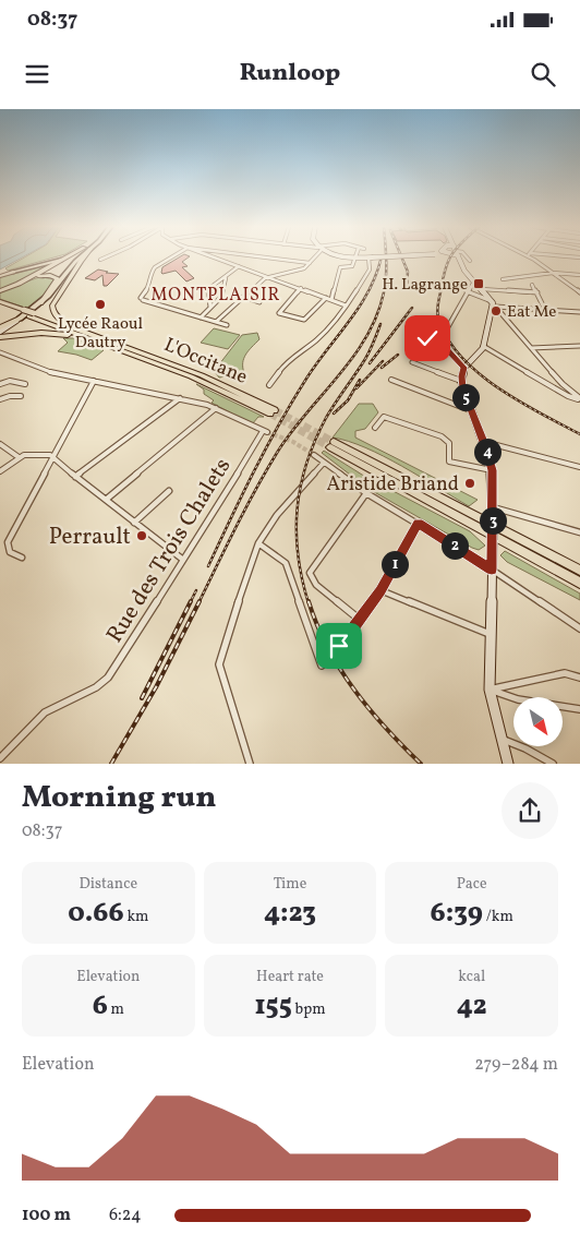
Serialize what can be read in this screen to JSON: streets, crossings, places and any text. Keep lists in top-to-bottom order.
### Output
{
  "streets": {
    "highway": ["L'Occitane"],
    "street": ["Rue des Trois Chalets"]
  },
  "districts": ["MONTPLAISIR"],
  "places": {
    "transit": ["H. Lagrange"],
    "other": [
      "Lycée Raoul Dautry",
      "Eat Me",
      "Aristide Briand",
      "Perrault"
    ]
  },
  "north": "bottom right",
  "page": {
    "status": "08:37",
    "header": "Runloop",
    "pins": [
      "5",
      "4",
      "3",
      "2",
      "1"
    ],
    "heading": ["Morning run", "08:37"],
    "stats": [
      ["Distance", "0.66 km"],
      ["Time", "4:23"],
      ["Pace", "6:39 /km"],
      ["Elevation", "6 m"],
      ["Heart rate", "155 bpm"],
      ["kcal", "42"]
    ],
    "chart": ["Elevation", "279–284 m"],
    "list": [
      {
        "name": "100 m",
        "note": "6:24"
      }
    ]
  }
}
